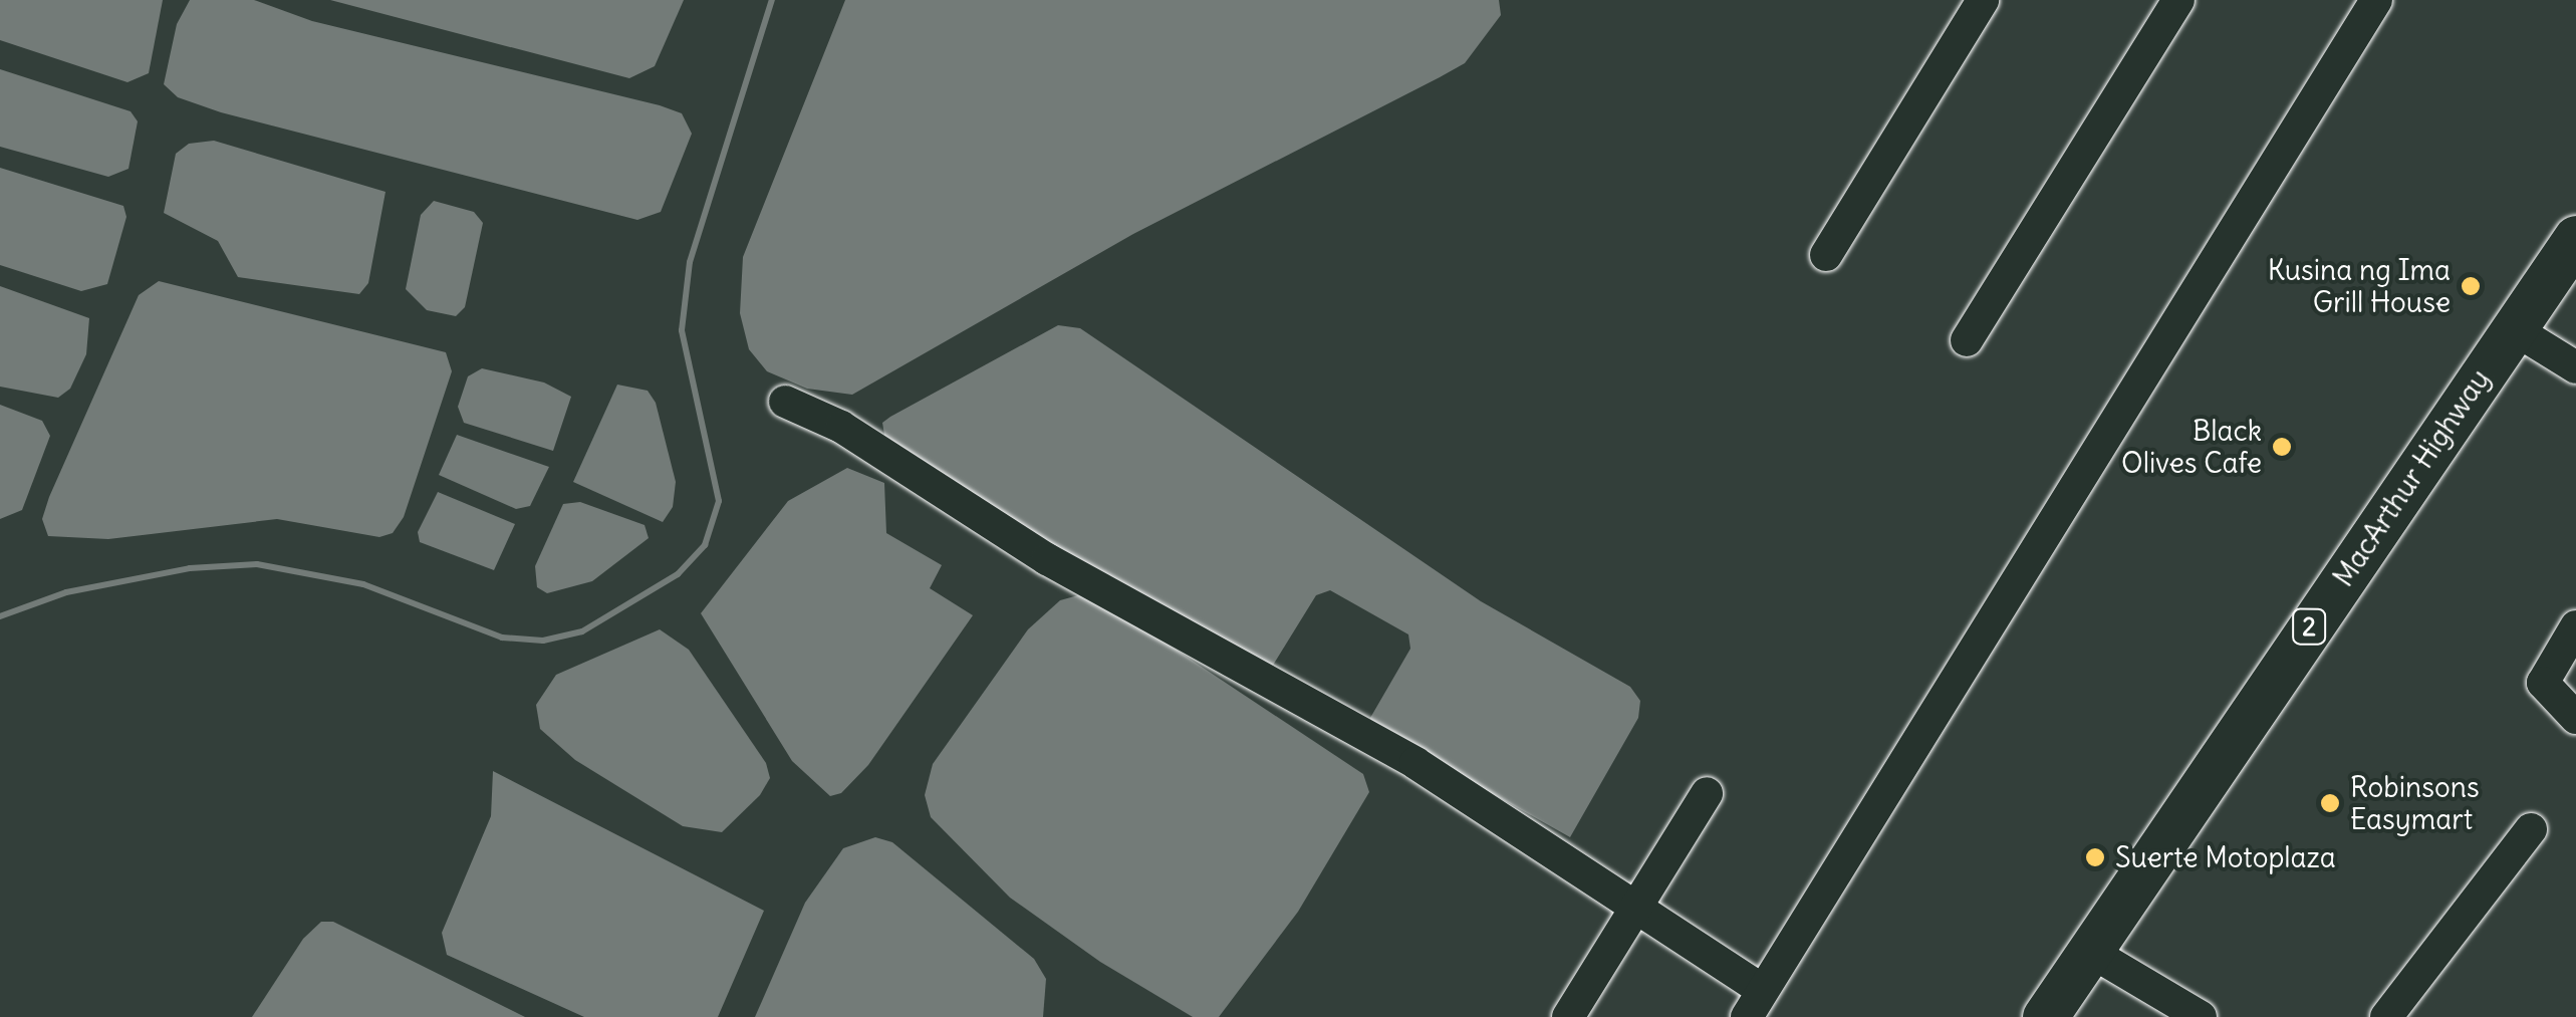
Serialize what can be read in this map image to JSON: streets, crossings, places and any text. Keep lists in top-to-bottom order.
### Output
{
  "streets": {
    "highway": ["MacArthur Highway", "2"]
  },
  "places": [
    "Kusina ng Ima Grill House",
    "Black Olives Cafe",
    "Robinsons Easymart",
    "Suerte Motoplaza"
  ]
}
